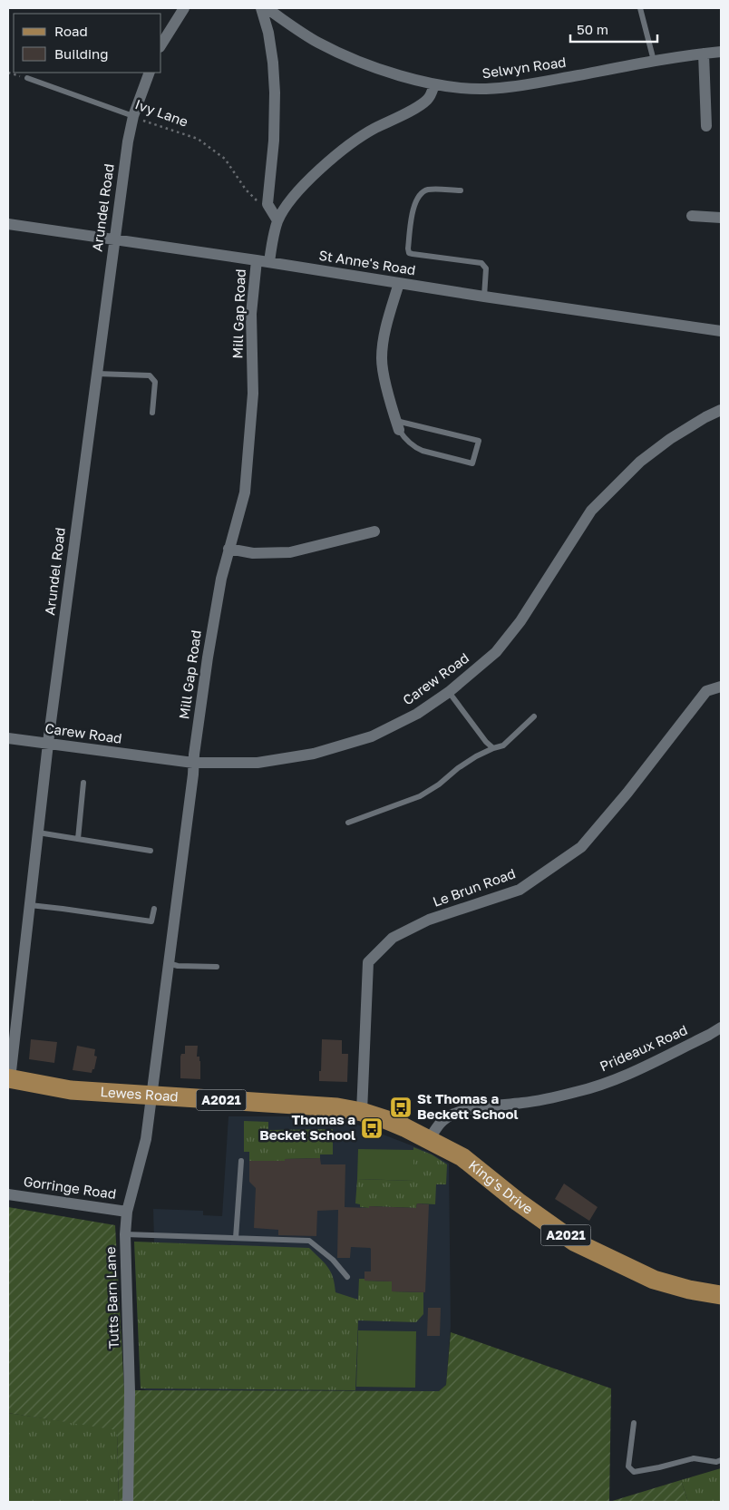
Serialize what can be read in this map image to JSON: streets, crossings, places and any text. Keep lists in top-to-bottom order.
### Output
{
  "streets": {
    "main road": ["Lewes Road", "A2021", "King's Drive"],
    "street": [
      "Selwyn Road",
      "Arundel Road",
      "St Anne's Road",
      "Mill Gap Road",
      "Carew Road",
      "Le Brun Road",
      "Prideaux Road",
      "Gorringe Road",
      "Tutts Barn Lane"
    ],
    "lane": ["Ivy Lane"]
  },
  "crossings": [
    ["Ivy Lane", "Arundel Road"],
    ["Arundel Road", "St Anne's Road"],
    ["Arundel Road", "Carew Road"],
    ["Arundel Road", "Lewes Road"],
    ["St Anne's Road", "Mill Gap Road"],
    ["Mill Gap Road", "Carew Road"],
    ["Mill Gap Road", "Lewes Road"],
    ["Mill Gap Road", "Tutts Barn Lane"],
    ["Le Brun Road", "Lewes Road"],
    ["Prideaux Road", "Lewes Road"],
    ["Prideaux Road", "King's Drive"],
    ["Lewes Road", "King's Drive"],
    ["Lewes Road", "Tutts Barn Lane"],
    ["Gorringe Road", "Tutts Barn Lane"]
  ],
  "places": {
    "bus stop": ["St Thomas a Beckett School", "Thomas a Becket School"]
  },
  "legend": ["Road", "Building"],
  "scale_bar": "50 m"
}
